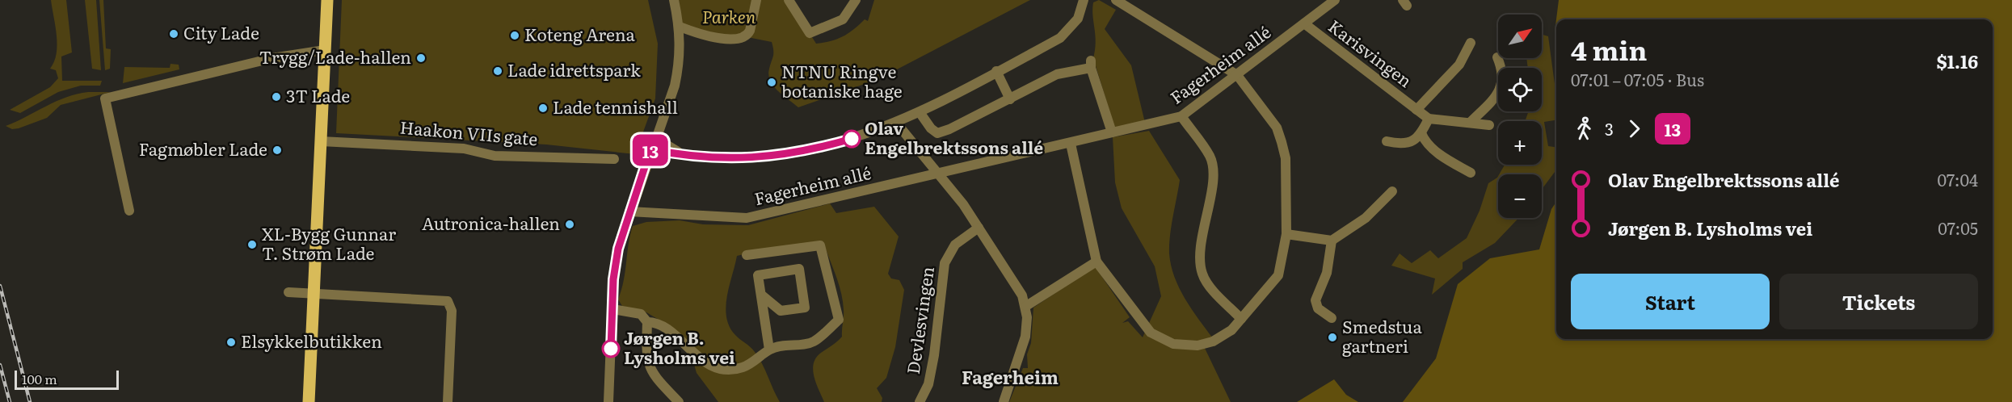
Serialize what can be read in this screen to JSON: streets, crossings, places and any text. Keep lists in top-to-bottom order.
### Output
{
  "streets": {
    "street": [
      "Karisvingen",
      "Fagerheim allé",
      "Haakon VIIs gate",
      "Devlesvingen"
    ]
  },
  "crossings": [
    ["Karisvingen", "Fagerheim allé"]
  ],
  "districts": ["Fagerheim"],
  "parks": ["Parken"],
  "places": [
    "City Lade",
    "Koteng Arena",
    "Trygg/Lade-hallen",
    "Lade idrettspark",
    "NTNU Ringve botaniske hage",
    "3T Lade",
    "Lade tennishall",
    "Olav Engelbrektssons allé",
    "Fagmøbler Lade",
    "Autronica-hallen",
    "XL-Bygg Gunnar T. Strøm Lade",
    "Smedstua gartneri",
    "Elsykkelbutikken",
    "Jørgen B. Lysholms vei"
  ],
  "lines": ["bus line 13"],
  "scale_bar": "100 m",
  "north": "top right",
  "page": {
    "on_map": "13",
    "map_buttons": ["+", "−"],
    "heading": ["4 min", "07:01 – 07:05 · Bus", "$1.16"],
    "legs": ["3", "13"],
    "list": [
      {
        "name": "Olav Engelbrektssons allé",
        "value": "07:04"
      },
      {
        "name": "Jørgen B. Lysholms vei",
        "value": "07:05"
      }
    ],
    "buttons": ["Start", "Tickets"],
    "scale": "100 m"
  }
}
